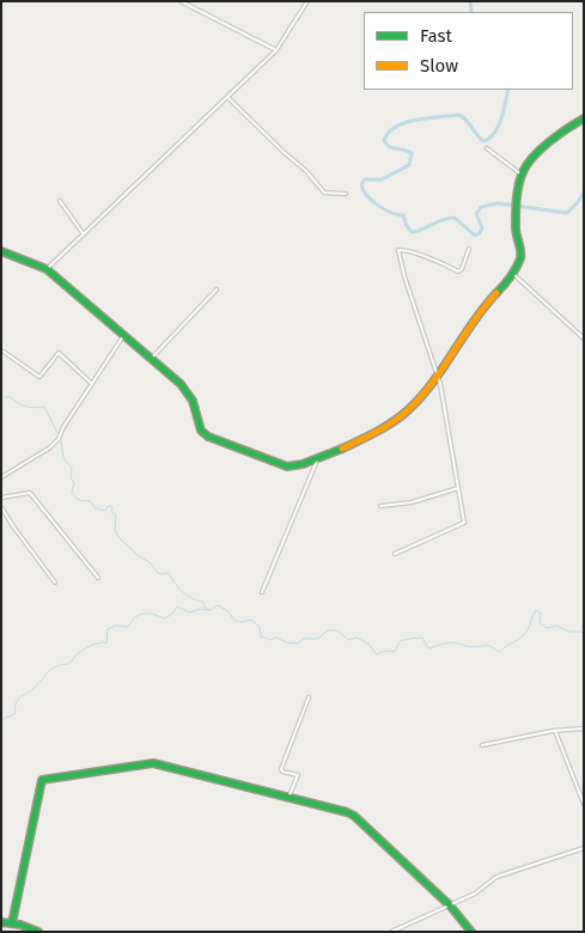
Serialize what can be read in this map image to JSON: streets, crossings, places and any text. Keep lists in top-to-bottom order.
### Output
{
  "legend": ["Fast", "Slow"]
}
